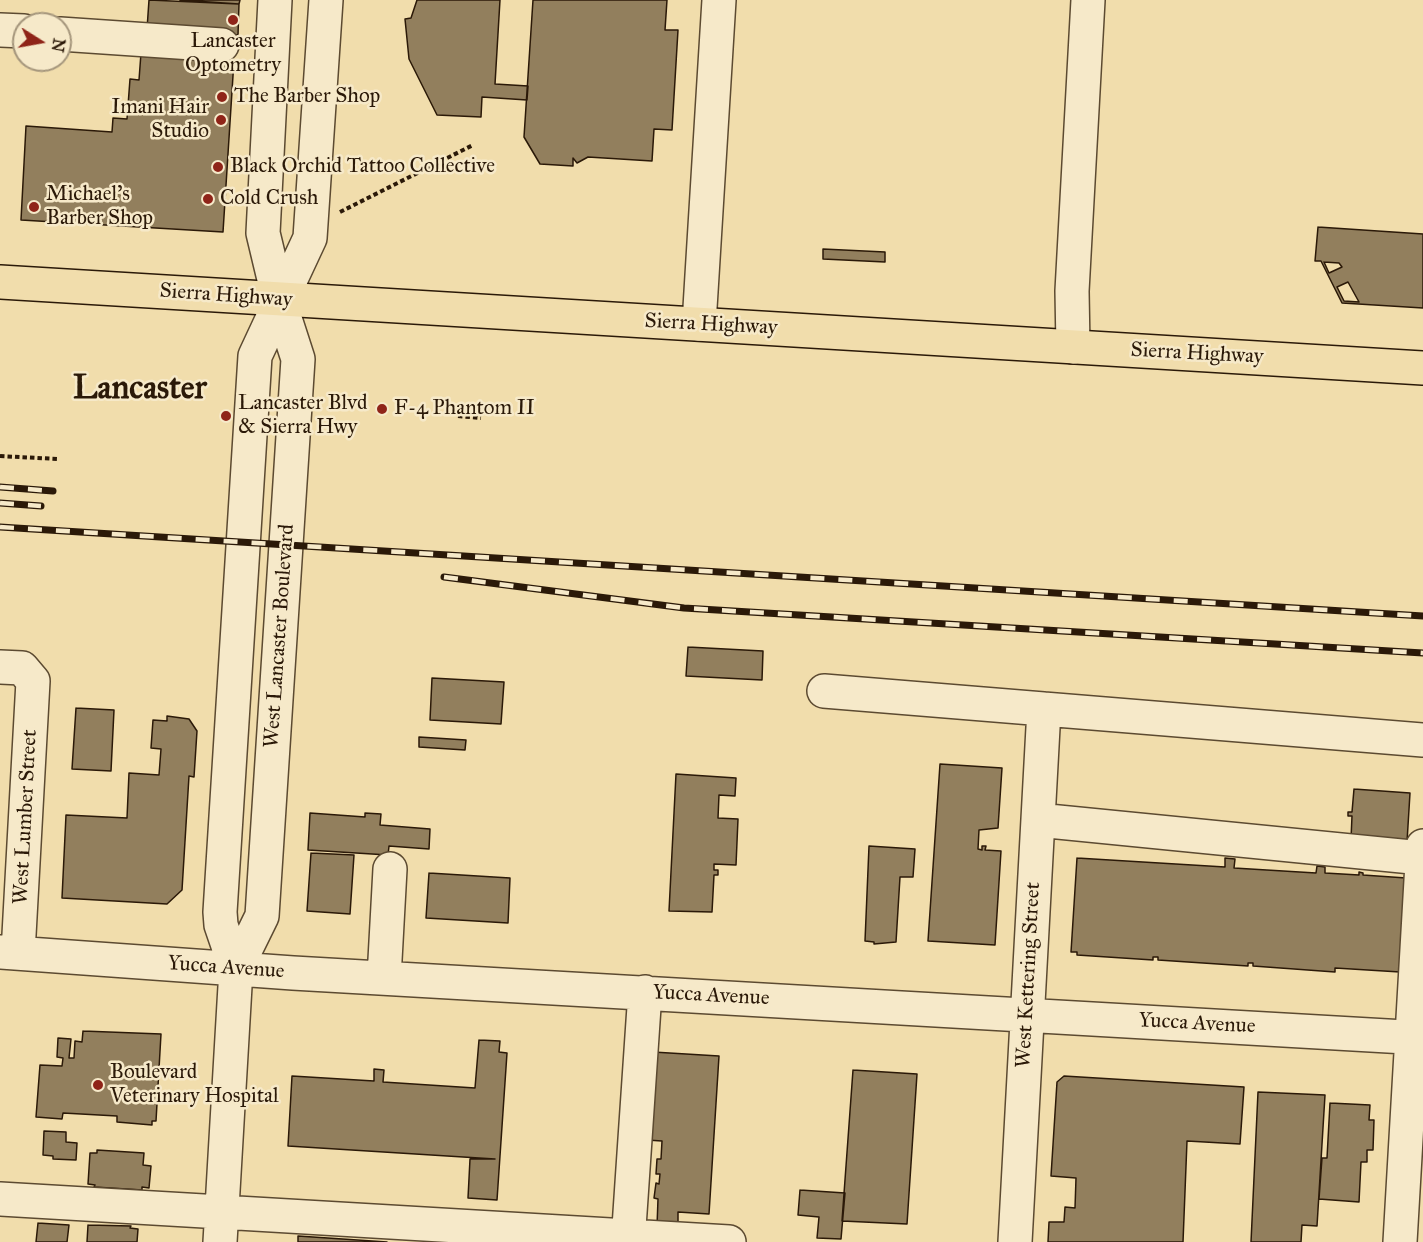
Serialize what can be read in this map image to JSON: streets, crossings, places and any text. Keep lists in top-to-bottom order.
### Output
{
  "streets": {
    "main road": ["Sierra Highway"],
    "street": [
      "West Lancaster Boulevard",
      "West Lumber Street",
      "Yucca Avenue",
      "West Kettering Street"
    ]
  },
  "crossings": [
    ["Sierra Highway", "West Lancaster Boulevard"],
    ["West Lancaster Boulevard", "Yucca Avenue"],
    ["West Lumber Street", "Yucca Avenue"],
    ["Yucca Avenue", "West Kettering Street"]
  ],
  "districts": ["Lancaster"],
  "places": [
    "Lancaster Optometry",
    "The Barber Shop",
    "Imani Hair Studio",
    "Black Orchid Tattoo Collective",
    "Cold Crush",
    "Michael's Barber Shop",
    "F-4 Phantom II",
    "Lancaster Blvd & Sierra Hwy",
    "Boulevard Veterinary Hospital"
  ],
  "north": "right"
}
